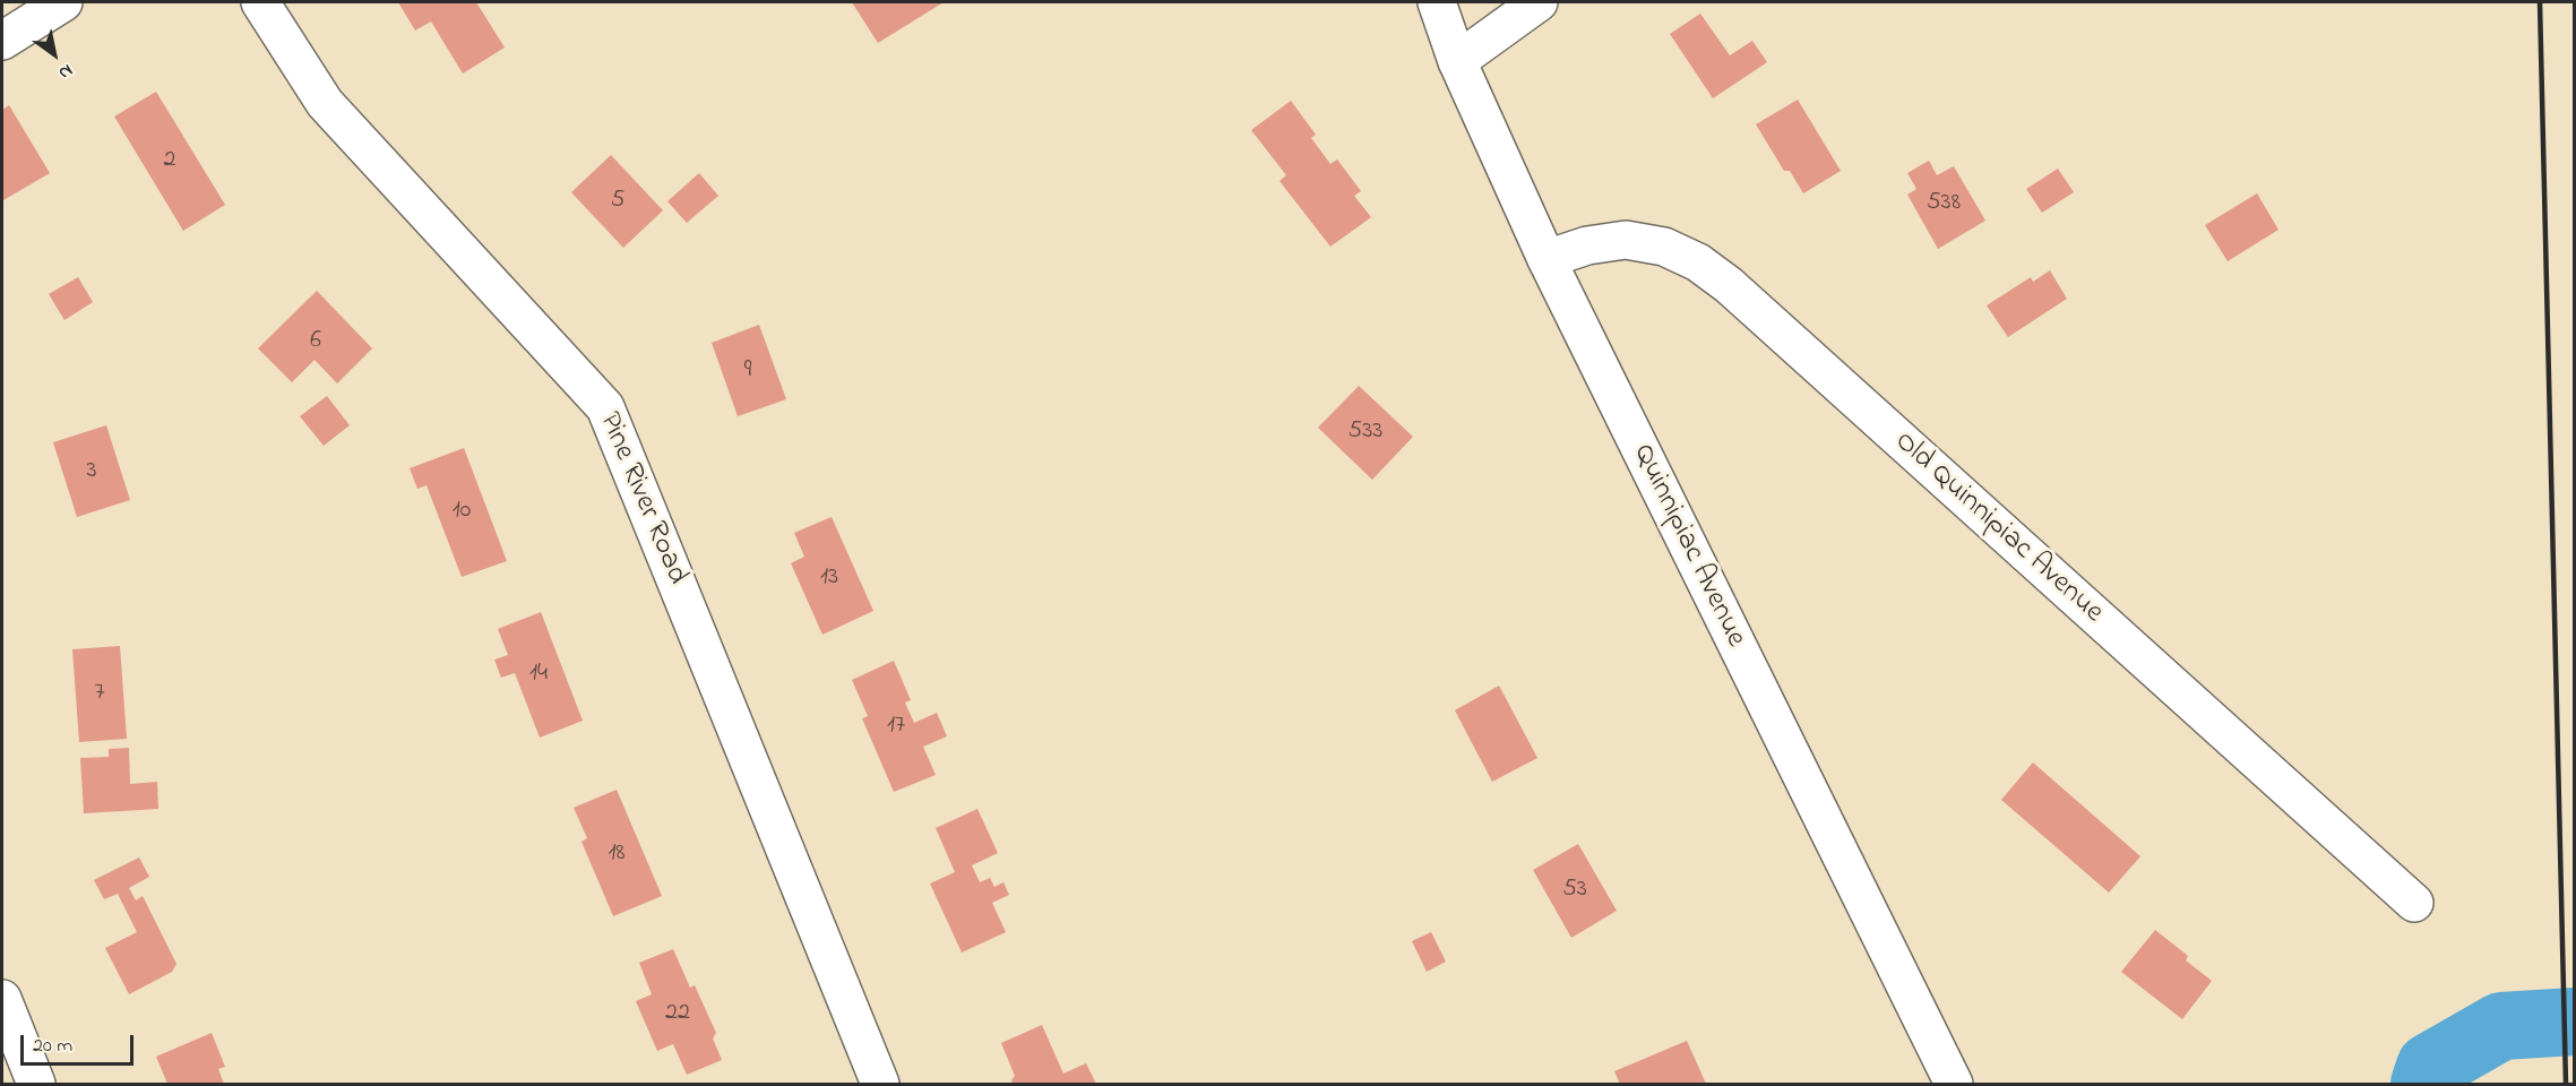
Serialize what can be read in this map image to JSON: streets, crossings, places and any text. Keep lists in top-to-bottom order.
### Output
{
  "streets": {
    "street": ["Pine River Road", "Old Quinnipiac Avenue", "Quinnipiac Avenue"]
  },
  "crossings": [
    ["Old Quinnipiac Avenue", "Quinnipiac Avenue"]
  ],
  "house_numbers": [
    "2",
    "5",
    "538",
    "6",
    "9",
    "533",
    "3",
    "10",
    "13",
    "14",
    "7",
    "17",
    "18",
    "53",
    "22"
  ],
  "scale_bar": "20 m",
  "north": "bottom right"
}
